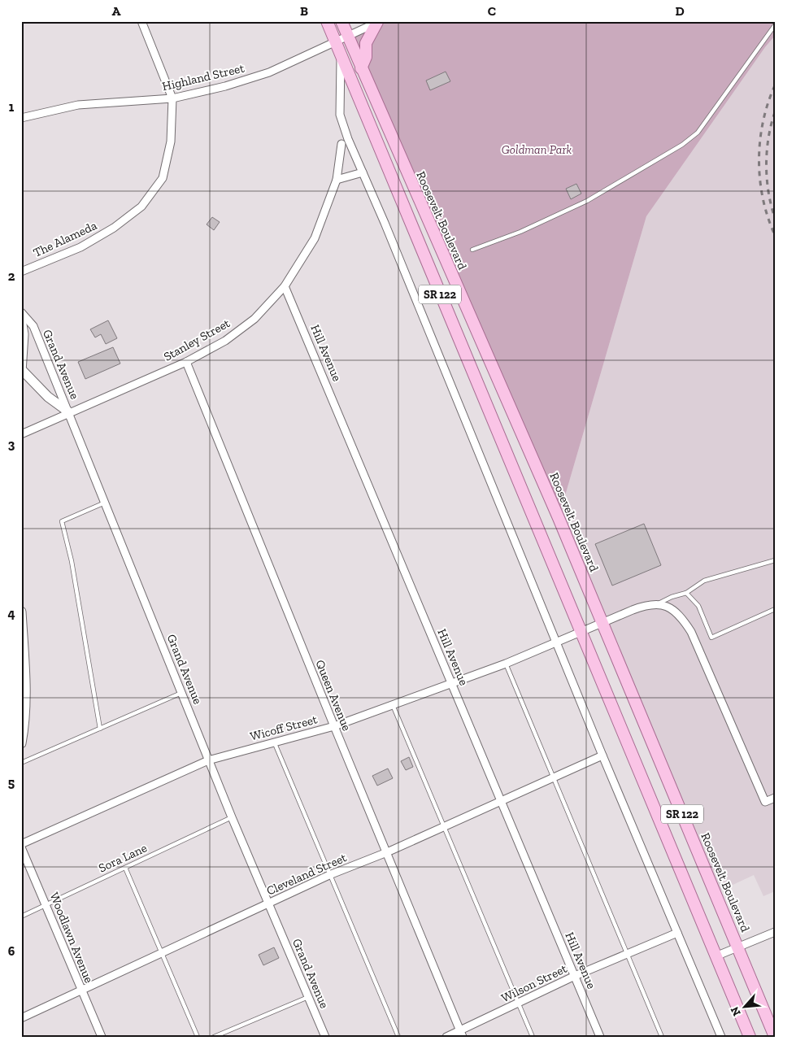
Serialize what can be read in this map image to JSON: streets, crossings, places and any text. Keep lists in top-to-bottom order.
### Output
{
  "streets": {
    "main road": ["Roosevelt Boulevard", "SR 122"],
    "street": [
      "Highland Street",
      "The Alameda",
      "Stanley Street",
      "Hill Avenue",
      "Grand Avenue",
      "Queen Avenue",
      "Wicoff Street",
      "Cleveland Street",
      "Woodlawn Avenue",
      "Wilson Street"
    ],
    "lane": ["Sora Lane"]
  },
  "crossings": [
    ["Highland Street", "Roosevelt Boulevard"],
    ["Highland Street", "The Alameda"],
    ["Highland Street", "SR 122"],
    ["Roosevelt Boulevard", "Wicoff Street"],
    ["SR 122", "Wicoff Street"],
    ["Stanley Street", "Hill Avenue"],
    ["Stanley Street", "Grand Avenue"],
    ["Stanley Street", "Queen Avenue"],
    ["Hill Avenue", "Wicoff Street"],
    ["Hill Avenue", "Cleveland Street"],
    ["Hill Avenue", "Wilson Street"],
    ["Grand Avenue", "Wicoff Street"],
    ["Grand Avenue", "Sora Lane"],
    ["Grand Avenue", "Cleveland Street"],
    ["Queen Avenue", "Wicoff Street"],
    ["Queen Avenue", "Cleveland Street"],
    ["Queen Avenue", "Wilson Street"],
    ["Sora Lane", "Woodlawn Avenue"],
    ["Cleveland Street", "Woodlawn Avenue"]
  ],
  "parks": ["Goldman Park"],
  "north": "bottom left",
  "grid": {
    "columns": [
      "A",
      "B",
      "C",
      "D"
    ],
    "rows": [
      "1",
      "2",
      "3",
      "4",
      "5",
      "6"
    ]
  }
}
